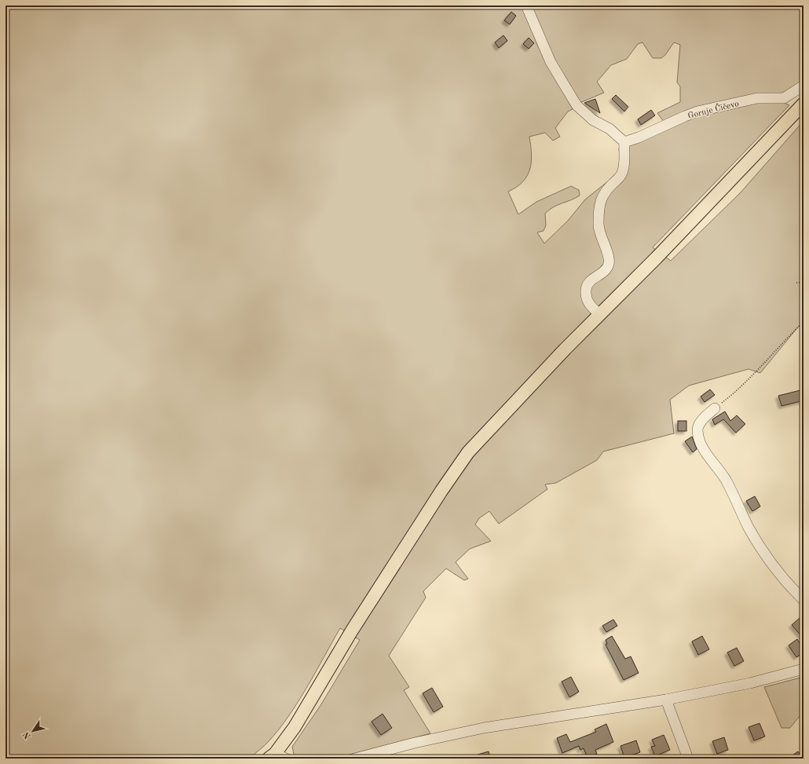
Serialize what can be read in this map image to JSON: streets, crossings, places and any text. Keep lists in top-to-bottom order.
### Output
{
  "streets": {
    "street": ["Gornje Čičevo"]
  },
  "north": "bottom left"
}
